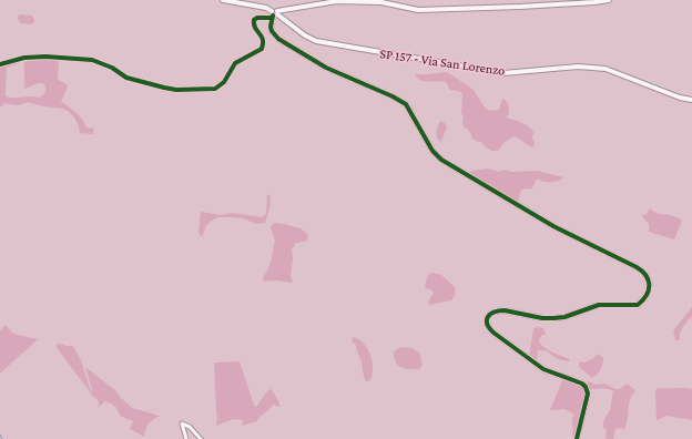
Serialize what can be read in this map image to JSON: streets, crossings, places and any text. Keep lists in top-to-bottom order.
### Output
{
  "streets": {
    "street": ["SP 157 - Via San Lorenzo"]
  }
}
